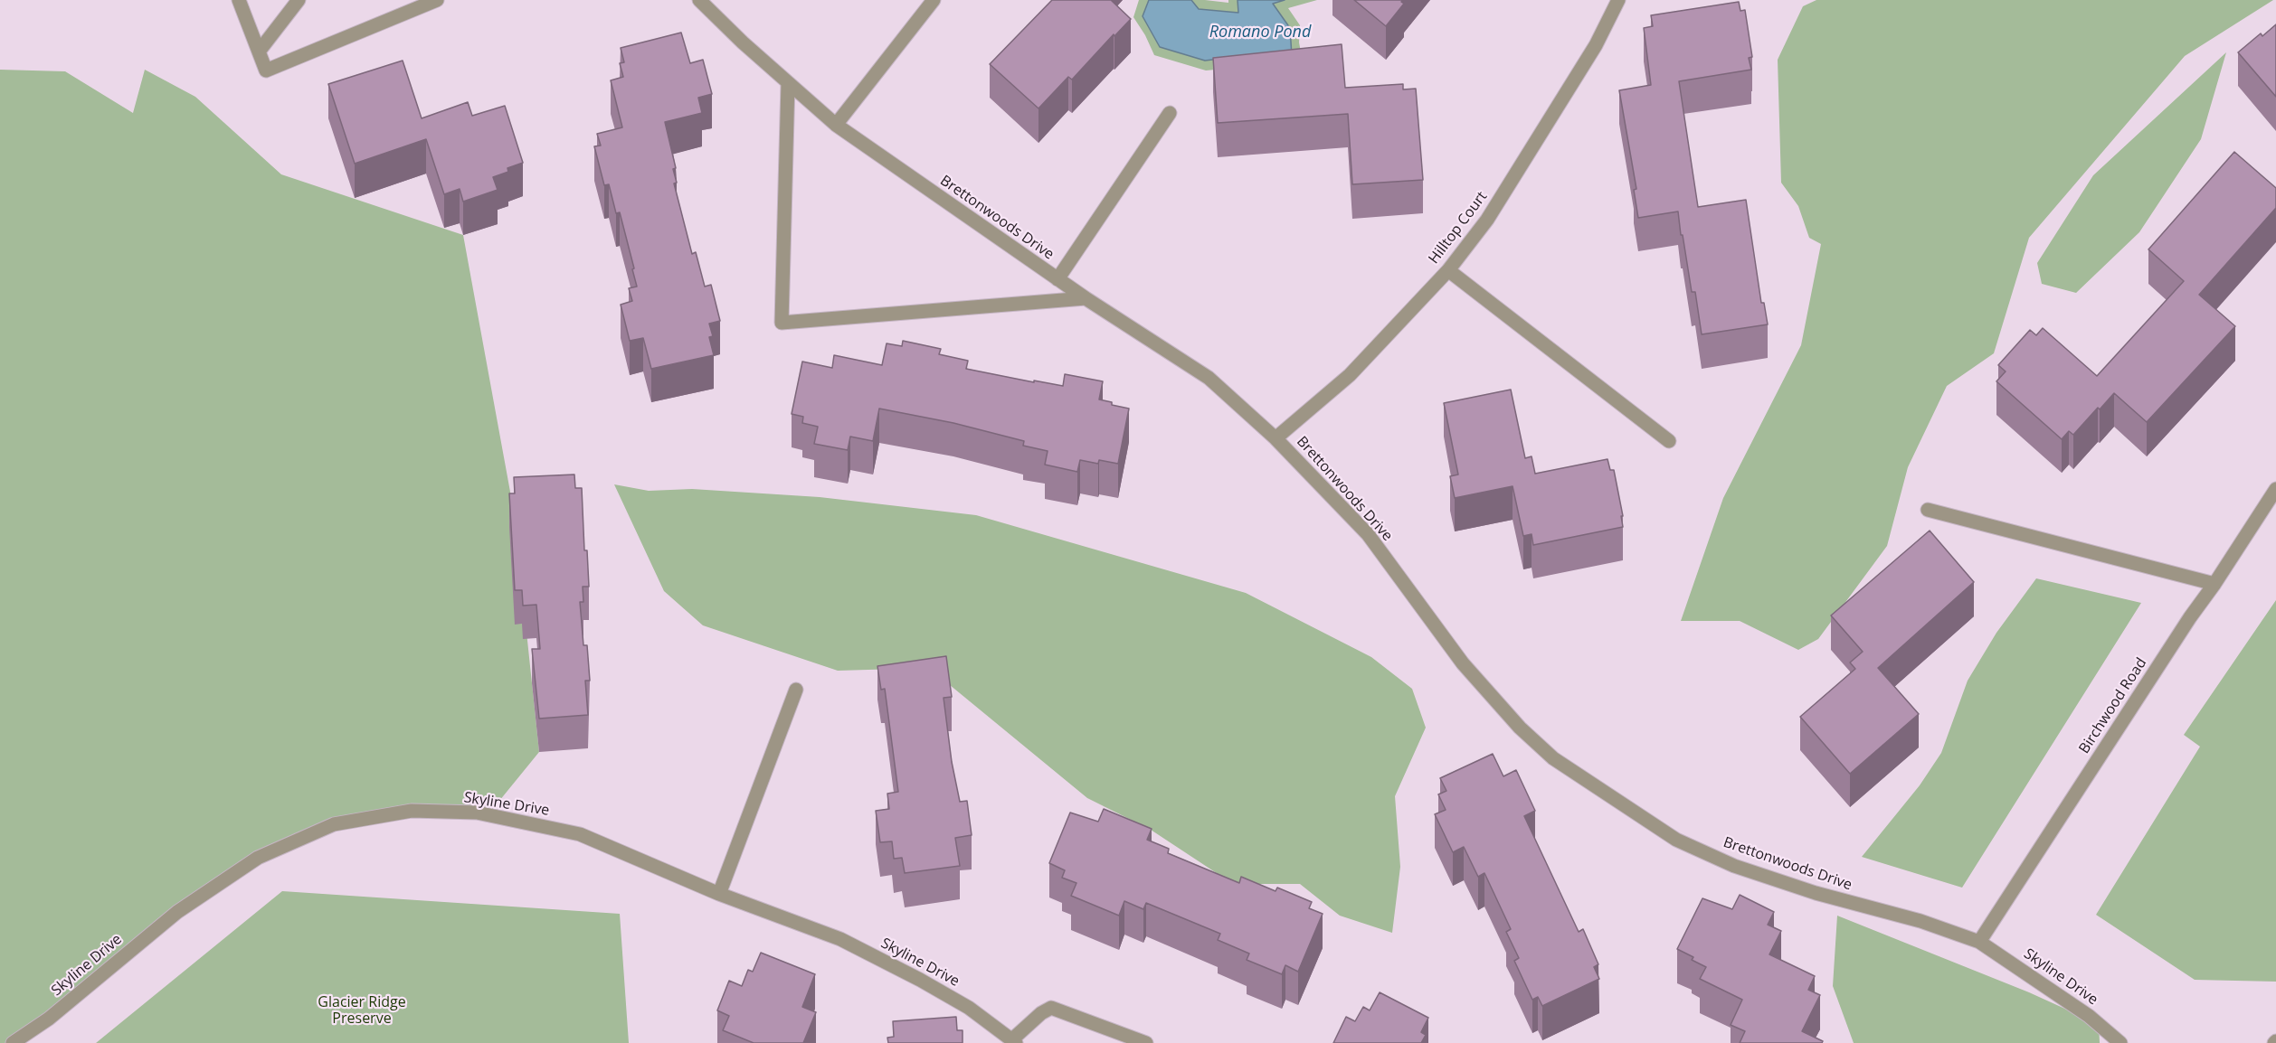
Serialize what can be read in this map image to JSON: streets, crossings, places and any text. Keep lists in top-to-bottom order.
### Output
{
  "streets": {
    "street": [
      "Brettonwoods Drive",
      "Hilltop Court",
      "Birchwood Road",
      "Skyline Drive"
    ]
  },
  "crossings": [
    ["Brettonwoods Drive", "Hilltop Court"],
    ["Brettonwoods Drive", "Birchwood Road"],
    ["Brettonwoods Drive", "Skyline Drive"],
    ["Birchwood Road", "Skyline Drive"]
  ],
  "water": ["Romano Pond"],
  "parks": ["Glacier Ridge Preserve"]
}
